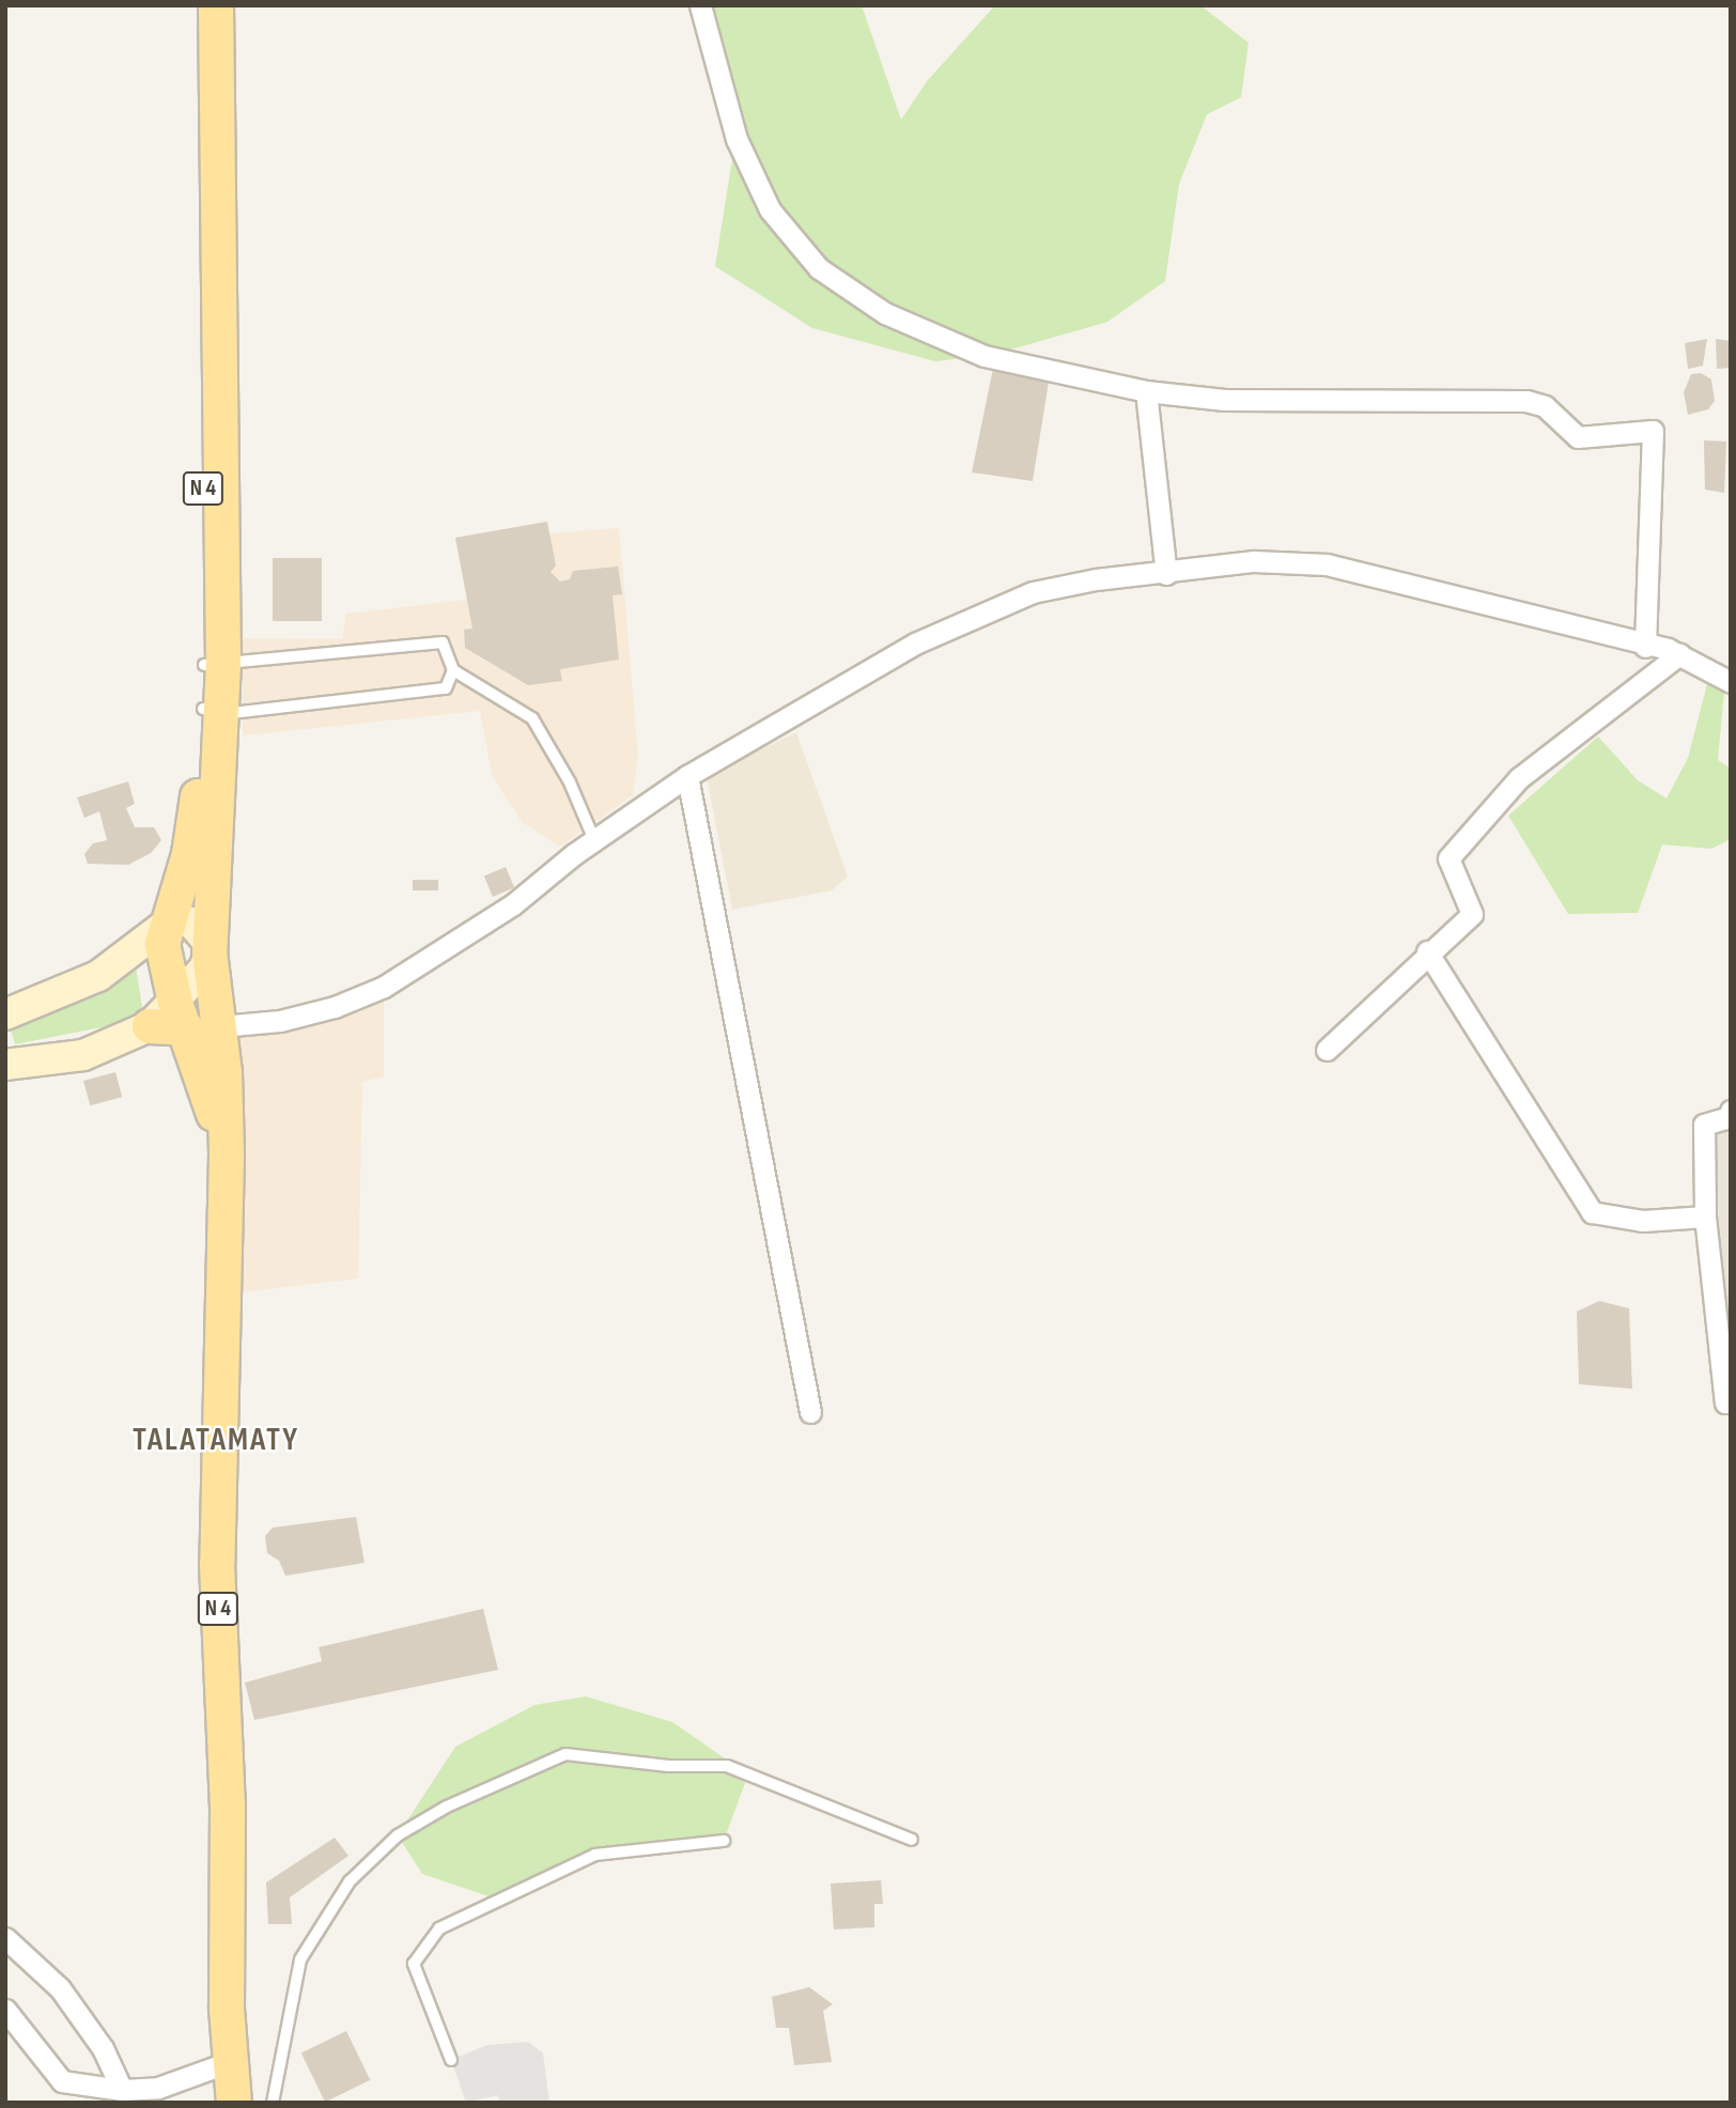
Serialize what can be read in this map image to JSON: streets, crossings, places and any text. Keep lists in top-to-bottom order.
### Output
{
  "streets": {
    "main road": ["N 4"]
  },
  "districts": ["TALATAMATY"]
}
